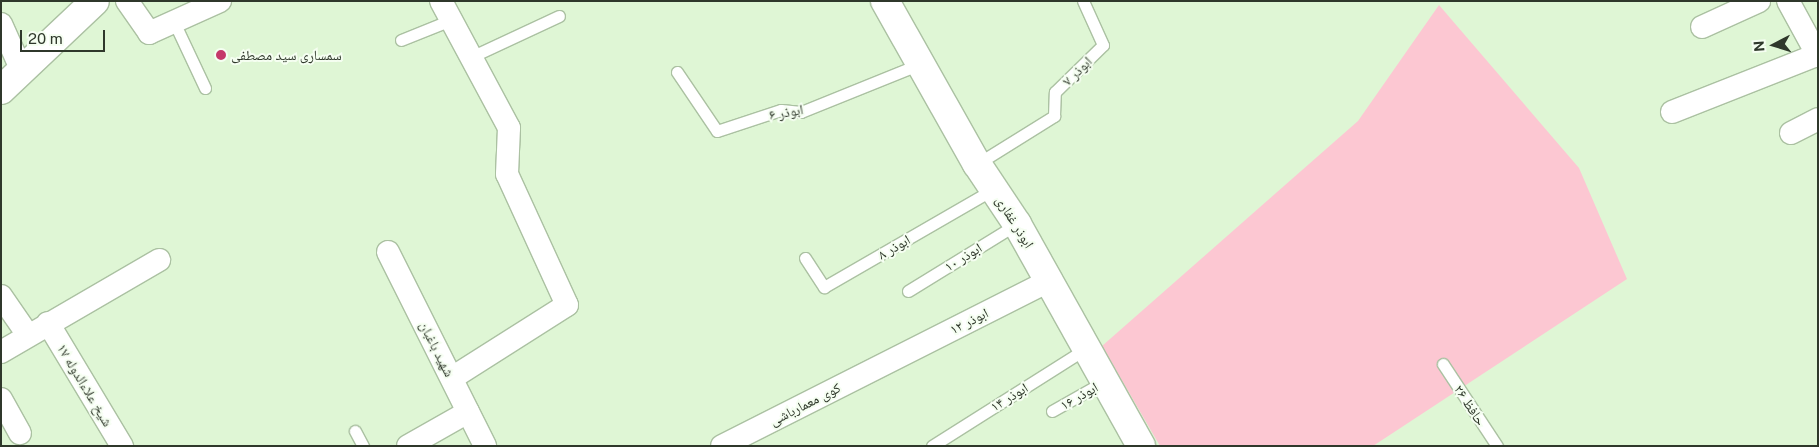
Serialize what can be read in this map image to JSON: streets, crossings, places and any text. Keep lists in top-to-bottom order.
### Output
{
  "streets": {
    "street": [
      "ابوذر غفاری",
      "ابوذر ۱۲",
      "شهید باغبان",
      "شیخ علاءالدوله ۱۷",
      "کوی معمارباشی"
    ],
    "lane": [
      "ابوذر ۷",
      "ابوذر ۶",
      "ابوذر ۸",
      "ابوذر ۱۰",
      "ابوذر ۱۶",
      "ابوذر ۱۴",
      "حافظ ۲۶"
    ]
  },
  "crossings": [
    ["ابوذر ۷", "ابوذر غفاری"],
    ["ابوذر ۶", "ابوذر غفاری"],
    ["ابوذر غفاری", "ابوذر ۸"],
    ["ابوذر غفاری", "ابوذر ۱۰"],
    ["ابوذر غفاری", "ابوذر ۱۲"],
    ["ابوذر غفاری", "ابوذر ۱۶"],
    ["ابوذر غفاری", "ابوذر ۱۴"],
    ["ابوذر ۱۲", "کوی معمارباشی"]
  ],
  "places": ["سمساری سید مصطفی"],
  "scale_bar": "20 m",
  "north": "left"
}
